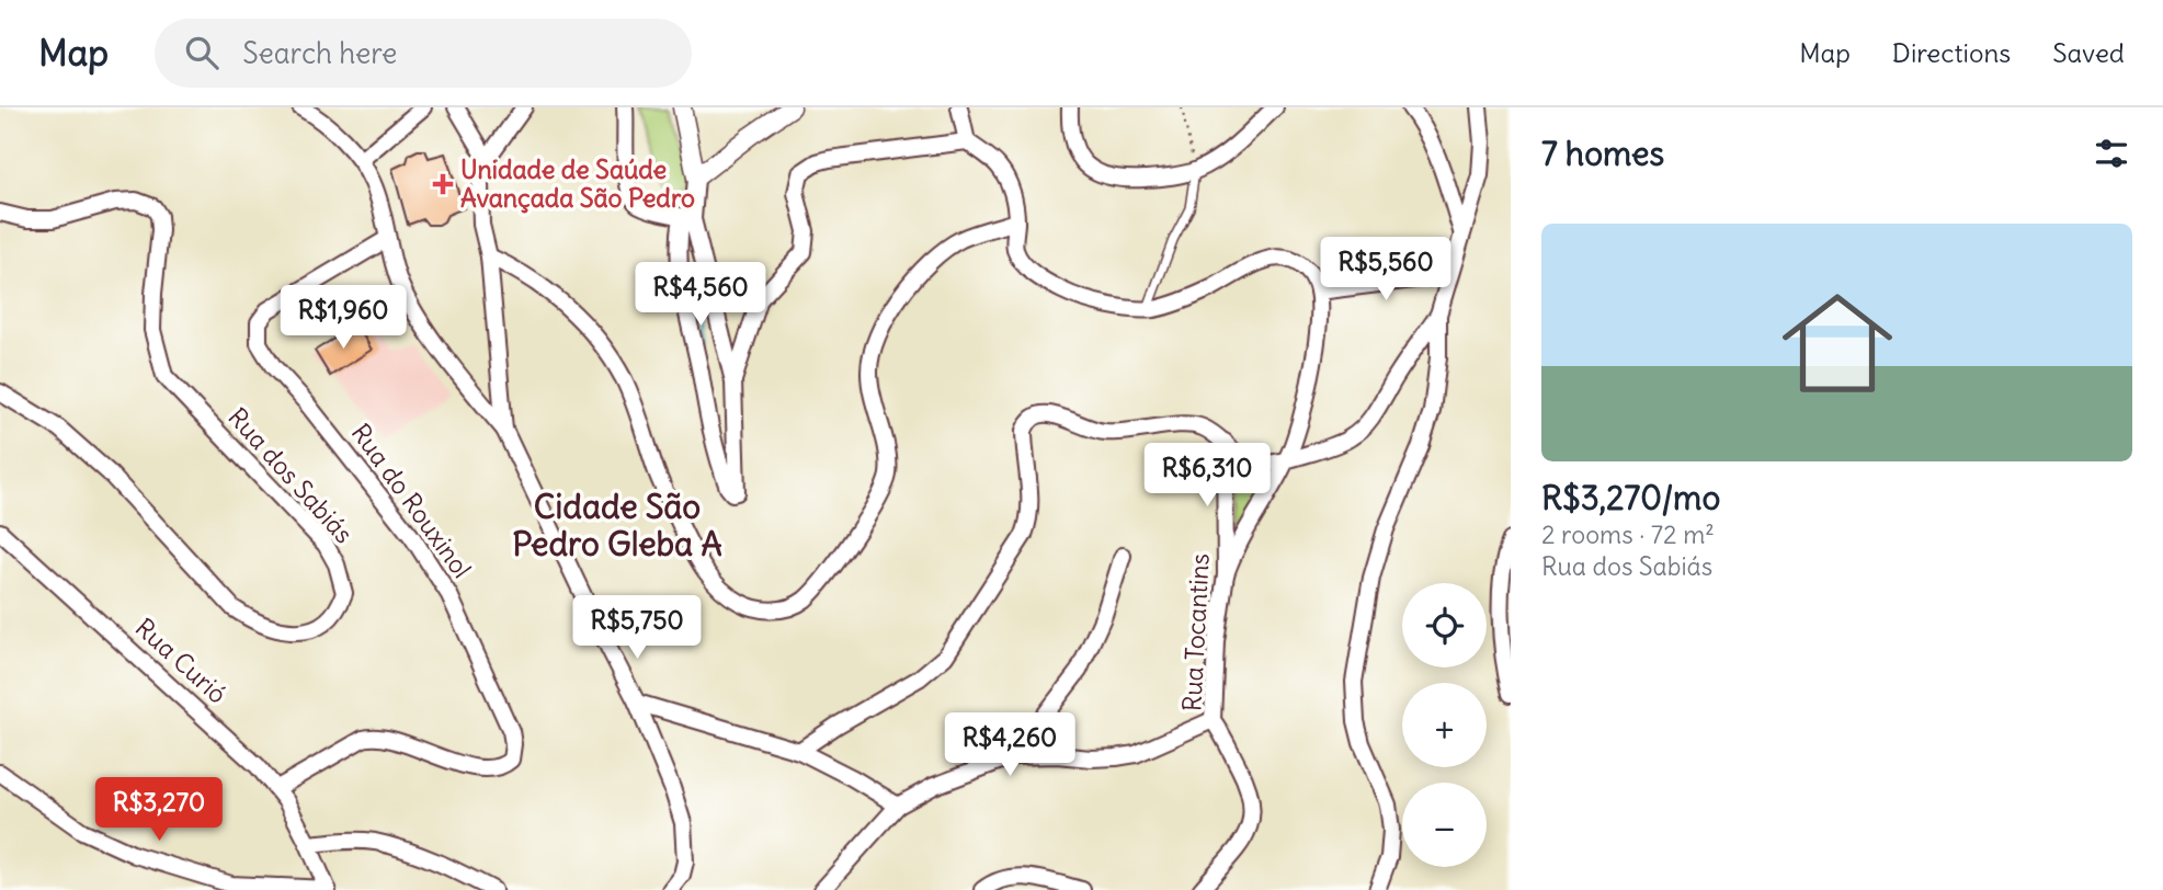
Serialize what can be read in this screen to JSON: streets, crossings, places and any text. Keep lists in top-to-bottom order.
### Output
{
  "streets": {
    "street": [
      "Rua dos Sabiás",
      "Rua do Rouxinol",
      "Rua Tocantins",
      "Rua Curió"
    ]
  },
  "crossings": [
    ["Rua do Rouxinol", "Rua Curió"]
  ],
  "districts": ["Cidade São Pedro Gleba A"],
  "places": {
    "health": ["Unidade de Saúde Avançada São Pedro"]
  },
  "page": {
    "header": "Map",
    "search": "Search here",
    "nav": ["Map", "Directions", "Saved"],
    "heading": "7 homes",
    "list": [
      {
        "name": "R$3,270/mo",
        "note": "2 rooms · 72 m² · Rua dos Sabiás"
      }
    ],
    "price": [
      "R$5,560",
      "R$4,560",
      "R$1,960",
      "R$6,310",
      "R$5,750",
      "R$4,260",
      "R$3,270"
    ],
    "map_buttons": ["+", "−"]
  }
}
